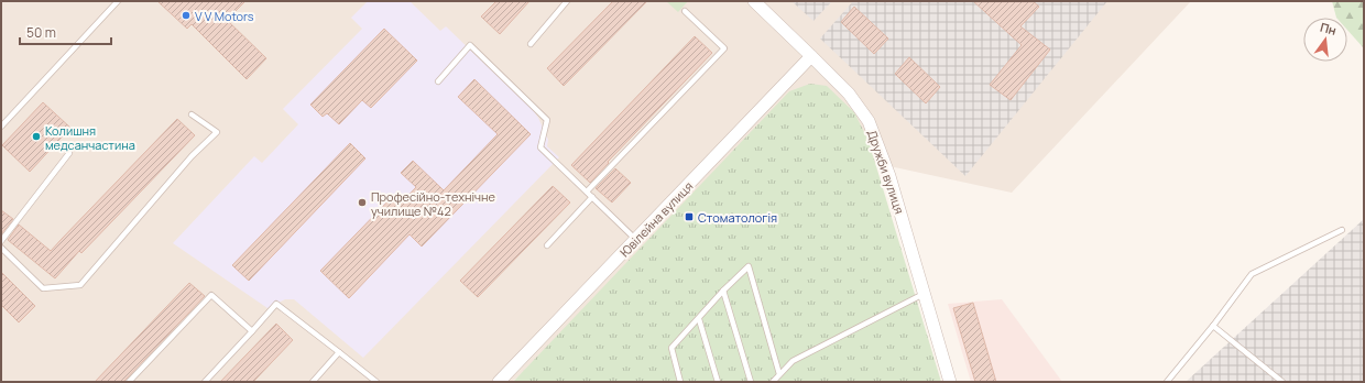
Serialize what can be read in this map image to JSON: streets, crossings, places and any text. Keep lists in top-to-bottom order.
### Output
{
  "streets": {
    "street": ["Дружби вулиця", "Ювілейна вулиця"]
  },
  "crossings": [
    ["Дружби вулиця", "Ювілейна вулиця"]
  ],
  "places": {
    "other": ["V V Motors", "Колишня медсанчастина", "Професійно-технічне училище №42"],
    "transit": ["Стоматологія"]
  },
  "scale_bar": "50 m",
  "north": "top"
}
